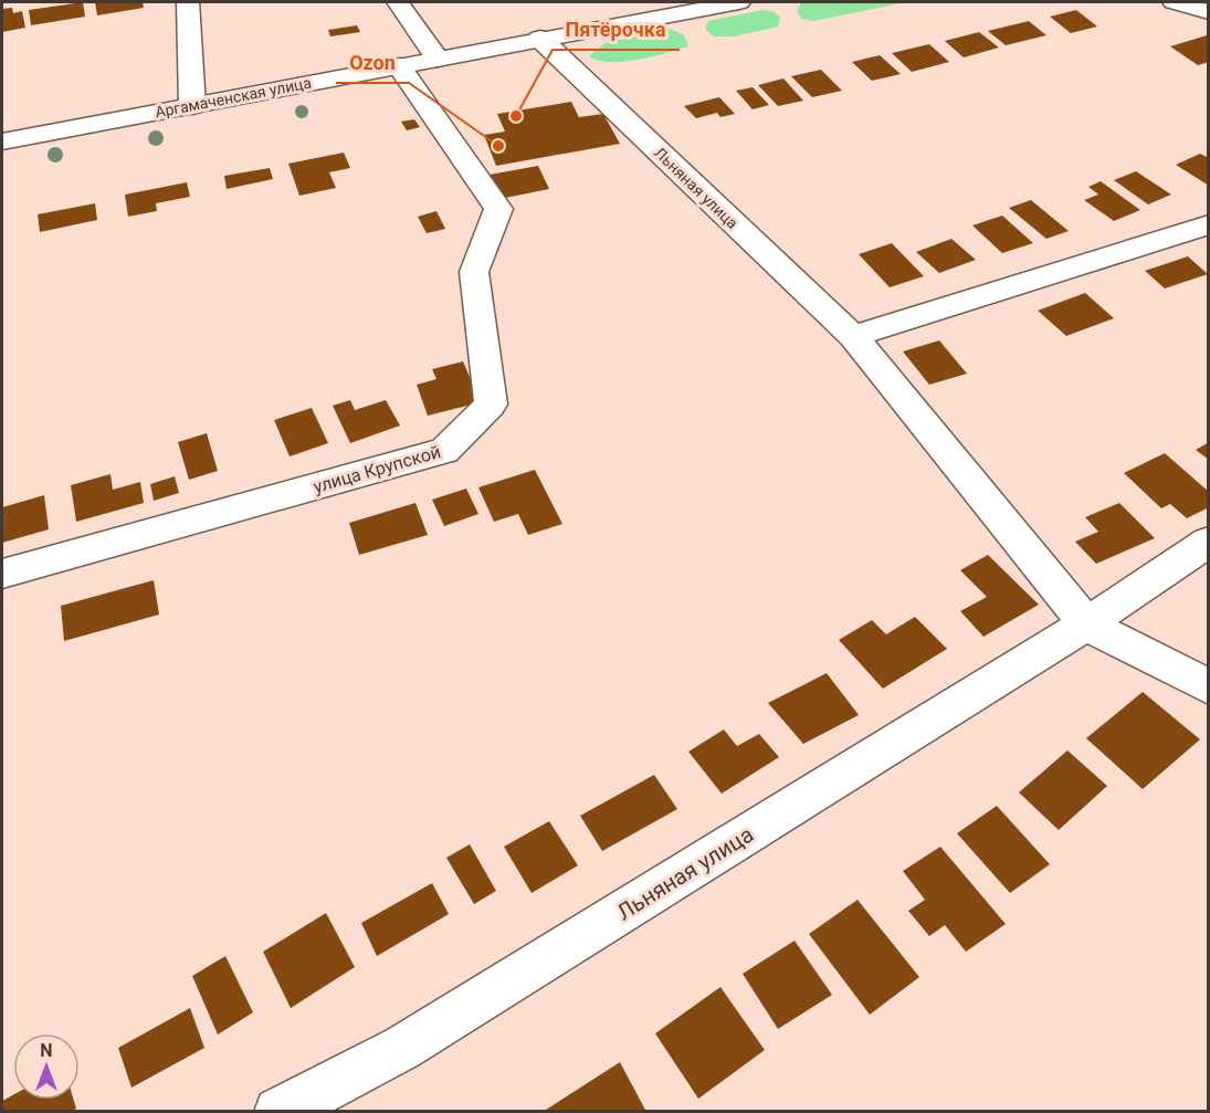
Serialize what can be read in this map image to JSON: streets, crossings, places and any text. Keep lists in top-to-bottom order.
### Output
{
  "streets": {
    "street": ["Аргамаченская улица", "Льняная улица", "улица Крупской"]
  },
  "crossings": [
    ["Аргамаченская улица", "Льняная улица"],
    ["Аргамаченская улица", "улица Крупской"]
  ],
  "places": ["Пятёрочка", "Ozon"],
  "north": "top"
}
